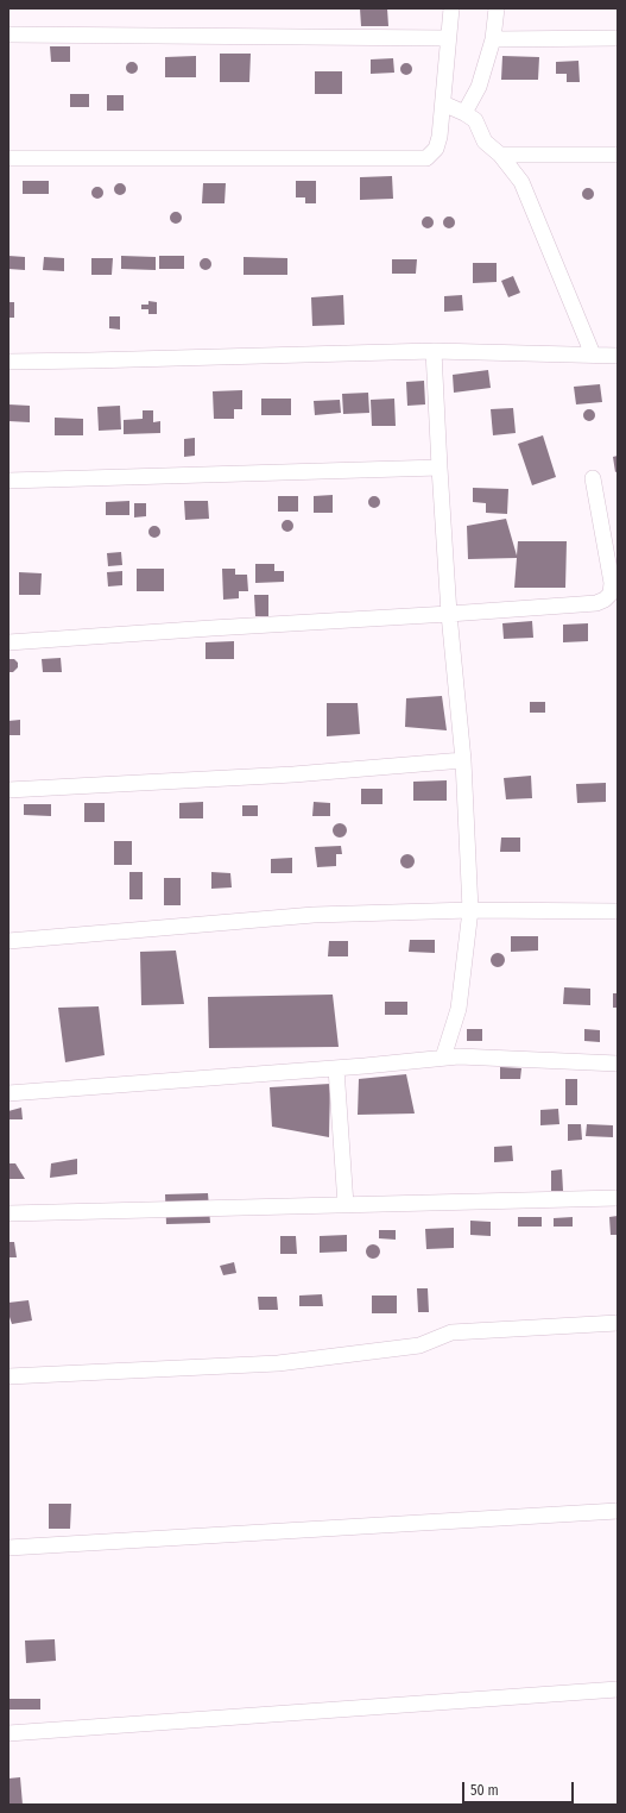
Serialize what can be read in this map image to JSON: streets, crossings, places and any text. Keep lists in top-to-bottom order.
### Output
{
  "scale_bar": "50 m"
}
